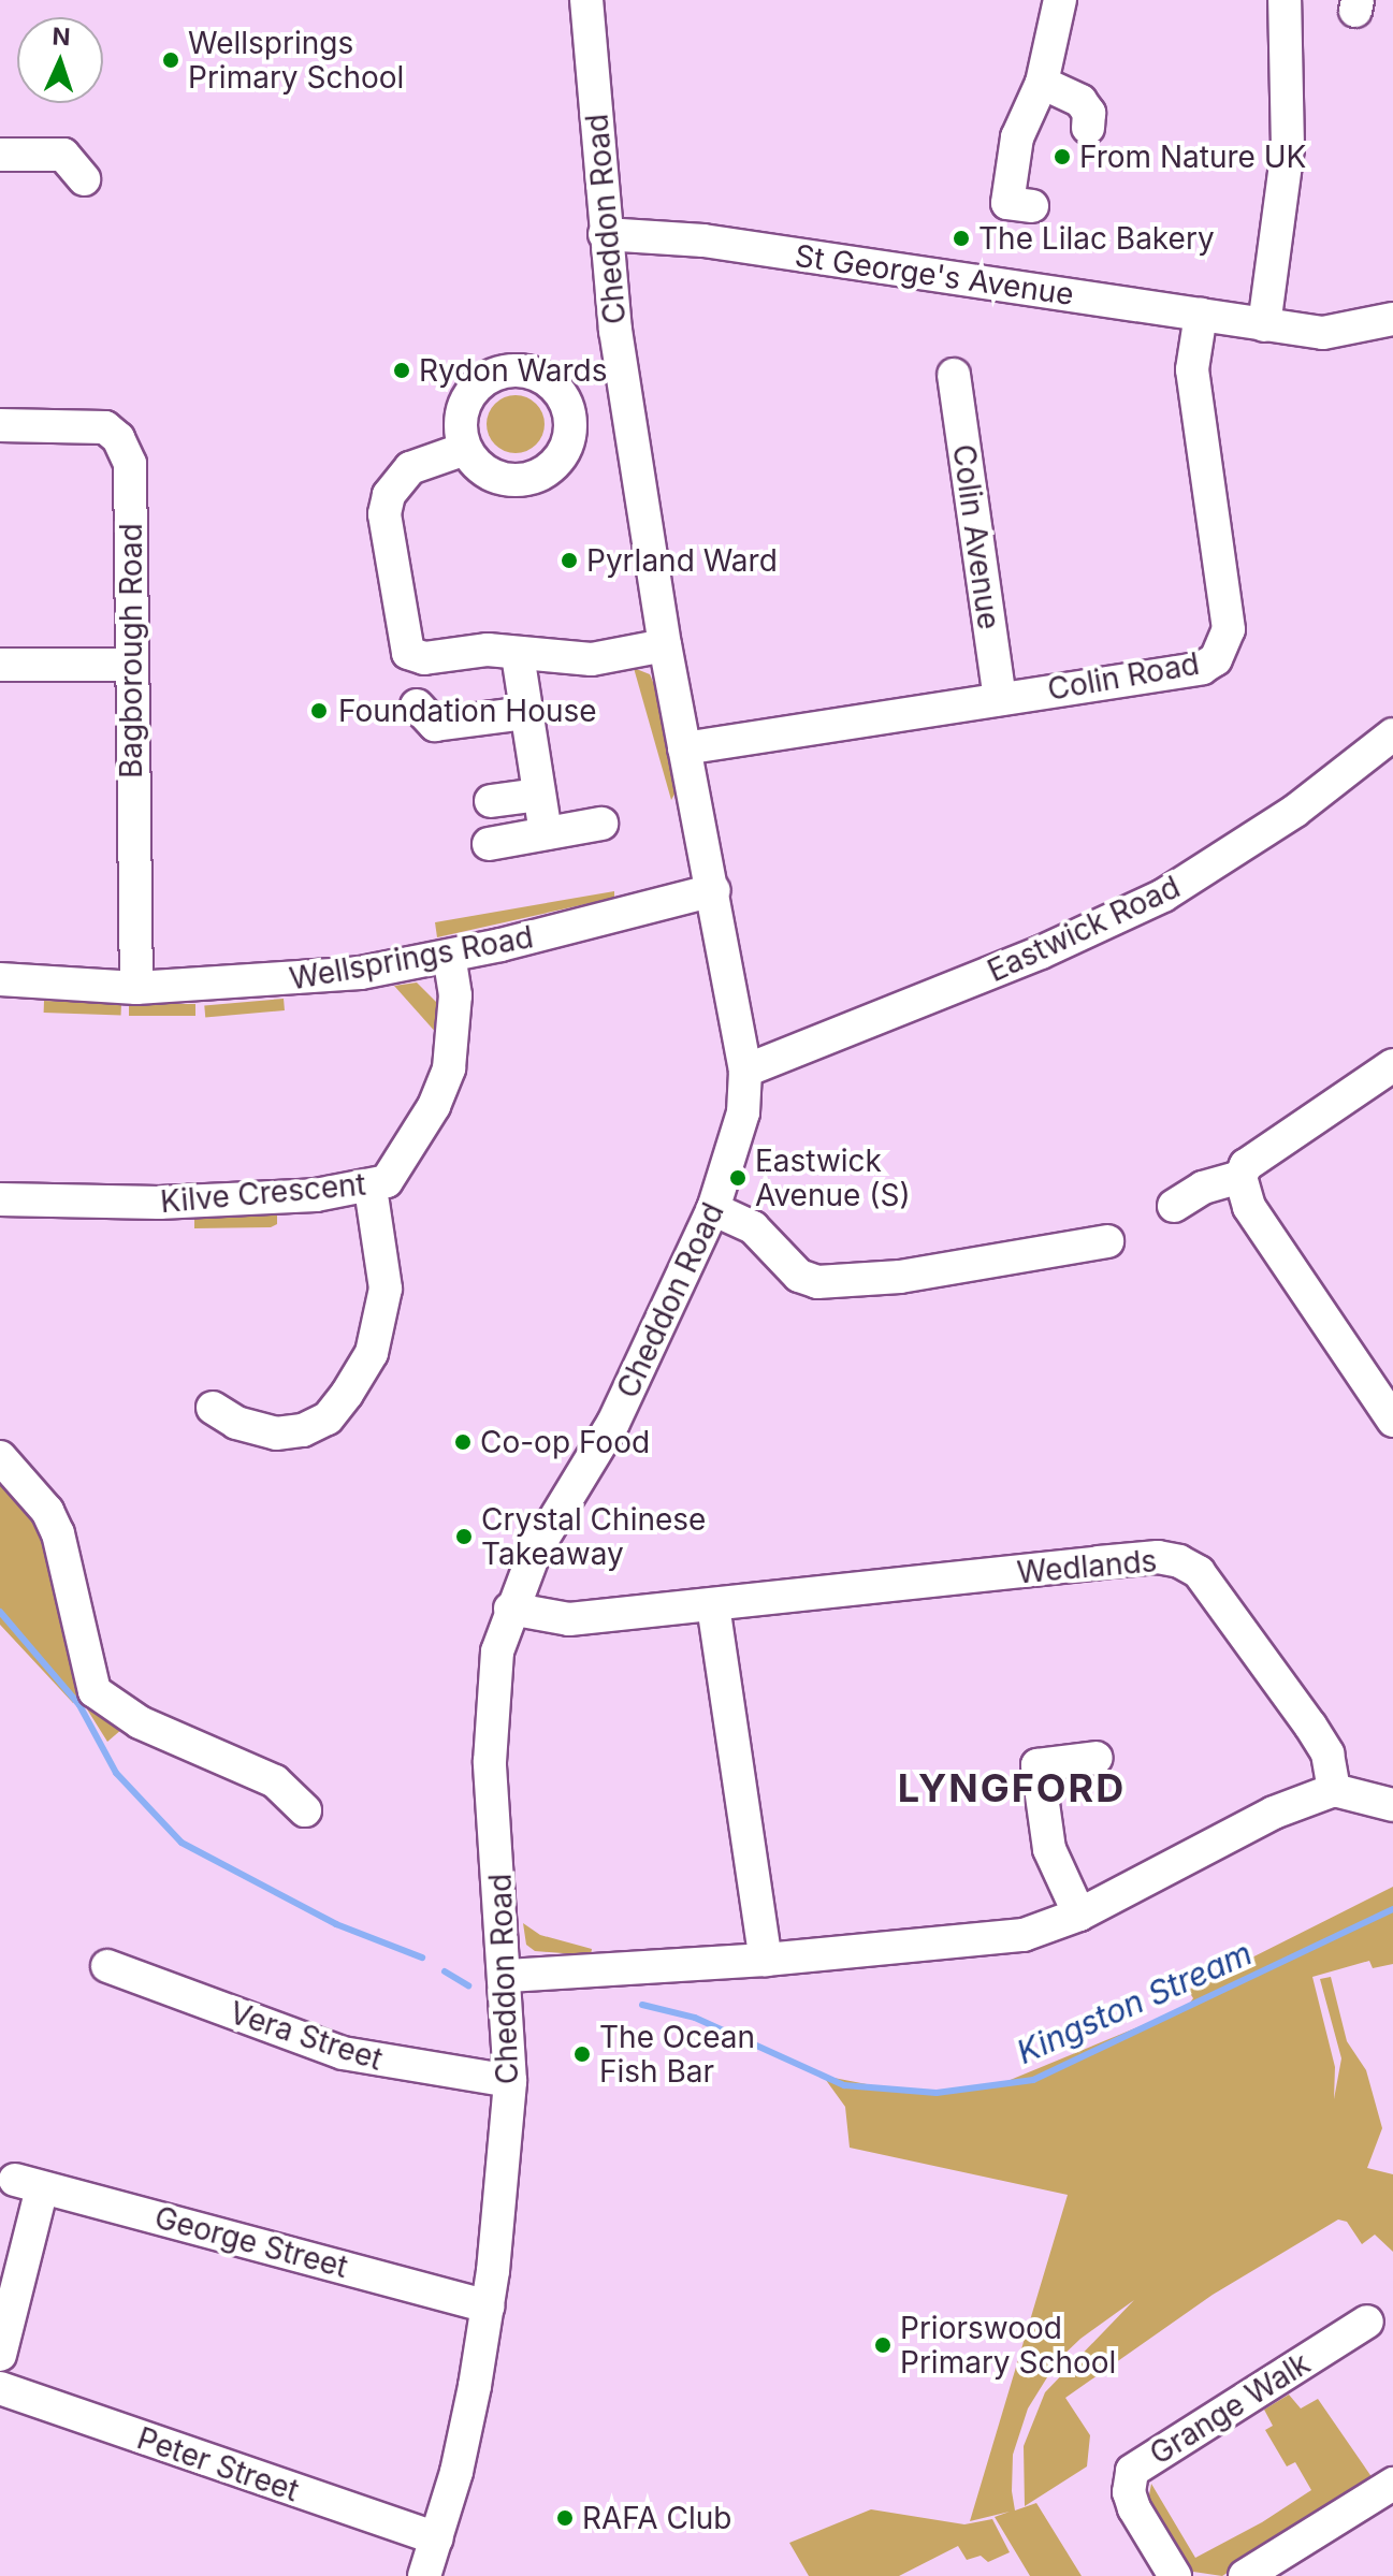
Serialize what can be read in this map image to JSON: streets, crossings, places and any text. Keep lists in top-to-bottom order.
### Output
{
  "streets": {
    "street": [
      "Cheddon Road",
      "St George's Avenue",
      "Colin Avenue",
      "Bagborough Road",
      "Colin Road",
      "Eastwick Road",
      "Wellsprings Road",
      "Kilve Crescent",
      "Wedlands",
      "Vera Street",
      "George Street",
      "Grange Walk",
      "Peter Street"
    ]
  },
  "crossings": [
    ["Cheddon Road", "St George's Avenue"],
    ["Cheddon Road", "Colin Road"],
    ["Cheddon Road", "Eastwick Road"],
    ["Cheddon Road", "Wellsprings Road"],
    ["Cheddon Road", "Wedlands"],
    ["Cheddon Road", "Vera Street"],
    ["Cheddon Road", "George Street"],
    ["Cheddon Road", "Peter Street"],
    ["St George's Avenue", "Colin Road"],
    ["Colin Avenue", "Colin Road"],
    ["Bagborough Road", "Wellsprings Road"],
    ["Wellsprings Road", "Kilve Crescent"]
  ],
  "districts": ["LYNGFORD"],
  "water": ["Kingston Stream"],
  "places": [
    "Wellsprings Primary School",
    "From Nature UK",
    "The Lilac Bakery",
    "Rydon Wards",
    "Pyrland Ward",
    "Foundation House",
    "Eastwick Avenue (S)",
    "Co-op Food",
    "Crystal Chinese Takeaway",
    "The Ocean Fish Bar",
    "Priorswood Primary School",
    "RAFA Club"
  ],
  "north": "top"
}
